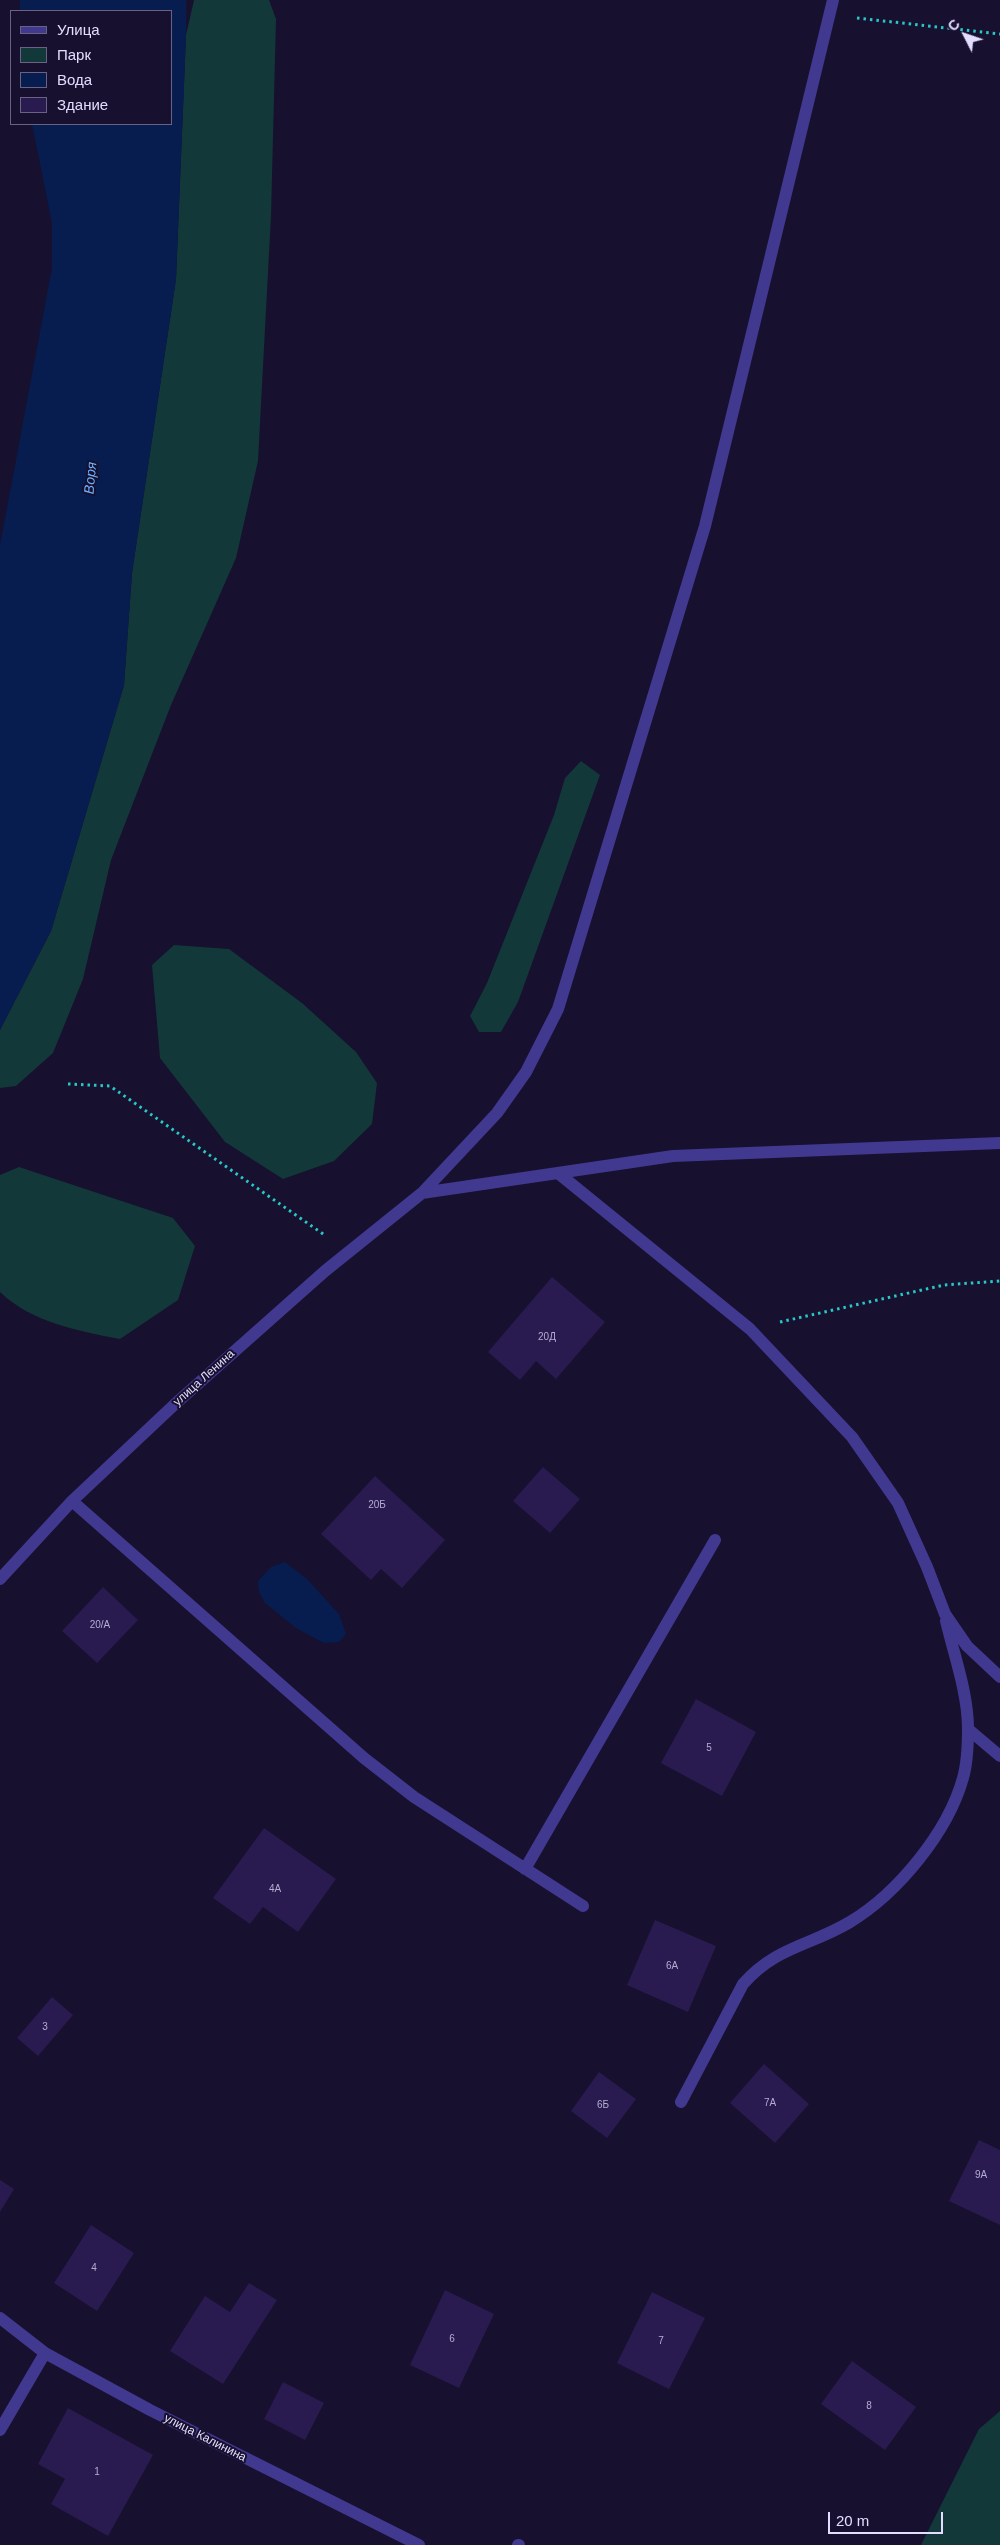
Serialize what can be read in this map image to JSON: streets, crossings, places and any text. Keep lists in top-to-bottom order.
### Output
{
  "streets": {
    "street": ["улица Ленина", "улица Калинина"]
  },
  "water": ["Воря"],
  "house_numbers": [
    "20Д",
    "20Б",
    "20/А",
    "5",
    "4А",
    "6А",
    "3",
    "7А",
    "6Б",
    "9А",
    "4",
    "6",
    "7",
    "8",
    "1"
  ],
  "legend": [
    "Улица",
    "Парк",
    "Вода",
    "Здание"
  ],
  "scale_bar": "20 m",
  "north": "top left"
}
